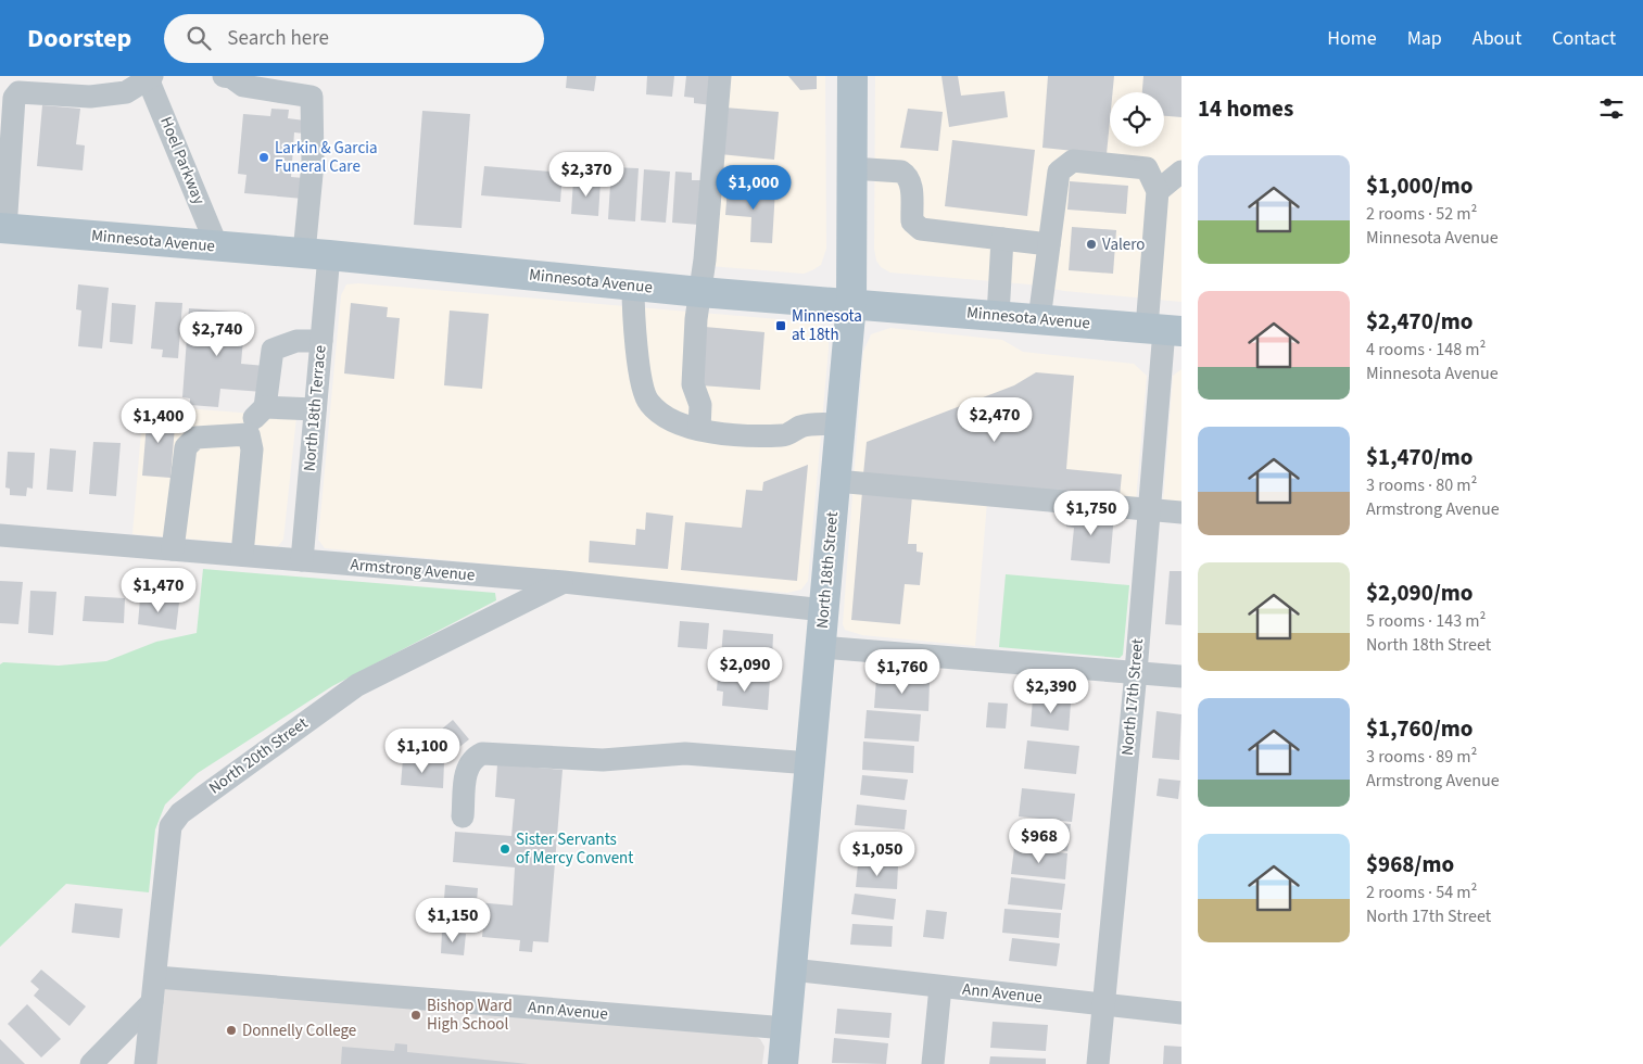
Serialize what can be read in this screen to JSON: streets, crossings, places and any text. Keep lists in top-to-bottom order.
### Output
{
  "streets": {
    "main road": ["Minnesota Avenue", "North 18th Street"],
    "street": [
      "Hoel Parkway",
      "North 18th Terrace",
      "Armstrong Avenue",
      "North 17th Street",
      "North 20th Street",
      "Ann Avenue"
    ]
  },
  "crossings": [
    ["Hoel Parkway", "Minnesota Avenue"],
    ["Minnesota Avenue", "North 18th Terrace"],
    ["Minnesota Avenue", "North 18th Street"],
    ["Minnesota Avenue", "North 17th Street"],
    ["North 18th Terrace", "Armstrong Avenue"],
    ["Armstrong Avenue", "North 18th Street"],
    ["Armstrong Avenue", "North 20th Street"],
    ["North 18th Street", "Ann Avenue"],
    ["North 17th Street", "Ann Avenue"],
    ["North 20th Street", "Ann Avenue"]
  ],
  "places": {
    "other": [
      "Larkin & Garcia Funeral Care",
      "Valero",
      "Sister Servants of Mercy Convent",
      "Bishop Ward High School",
      "Donnelly College"
    ],
    "transit": ["Minnesota at 18th"]
  },
  "page": {
    "header": "Doorstep",
    "search": "Search here",
    "nav": [
      "Home",
      "Map",
      "About",
      "Contact"
    ],
    "heading": "14 homes",
    "list": [
      {
        "name": "$1,000/mo",
        "note": "2 rooms · 52 m² · Minnesota Avenue"
      },
      {
        "name": "$2,470/mo",
        "note": "4 rooms · 148 m² · Minnesota Avenue"
      },
      {
        "name": "$1,470/mo",
        "note": "3 rooms · 80 m² · Armstrong Avenue"
      },
      {
        "name": "$2,090/mo",
        "note": "5 rooms · 143 m² · North 18th Street"
      },
      {
        "name": "$1,760/mo",
        "note": "3 rooms · 89 m² · Armstrong Avenue"
      },
      {
        "name": "$968/mo",
        "note": "2 rooms · 54 m² · North 17th Street"
      }
    ],
    "price": [
      "$2,370",
      "$1,000",
      "$2,740",
      "$2,470",
      "$1,400",
      "$1,750",
      "$1,470",
      "$2,090",
      "$1,760",
      "$2,390",
      "$1,100",
      "$968",
      "$1,050",
      "$1,150"
    ]
  }
}
